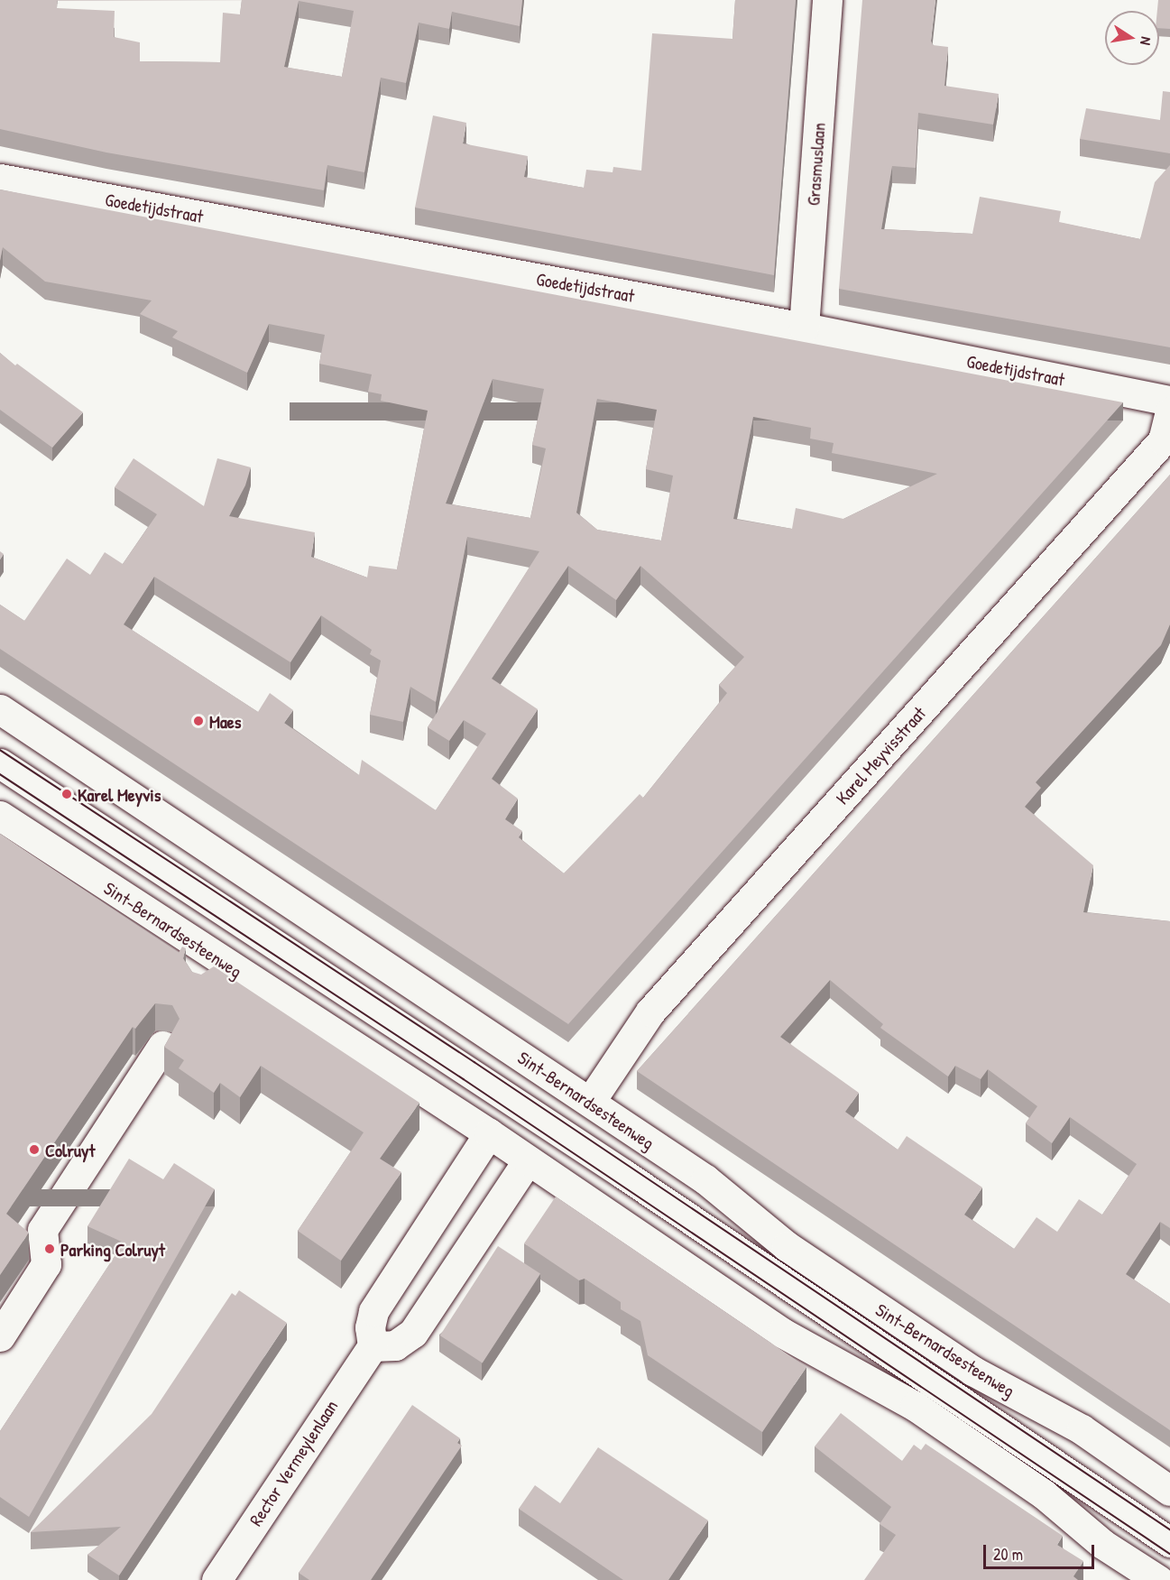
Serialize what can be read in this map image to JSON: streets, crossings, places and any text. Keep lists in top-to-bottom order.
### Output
{
  "streets": {
    "street": [
      "Grasmuslaan",
      "Goedetijdstraat",
      "Karel Meyvisstraat",
      "Sint-Bernardsesteenweg",
      "Rector Vermeylenlaan"
    ]
  },
  "crossings": [
    ["Grasmuslaan", "Goedetijdstraat"],
    ["Karel Meyvisstraat", "Sint-Bernardsesteenweg"]
  ],
  "places": [
    "Maes",
    "Karel Meyvis",
    "Colruyt",
    "Parking Colruyt"
  ],
  "scale_bar": "20 m",
  "north": "right"
}
